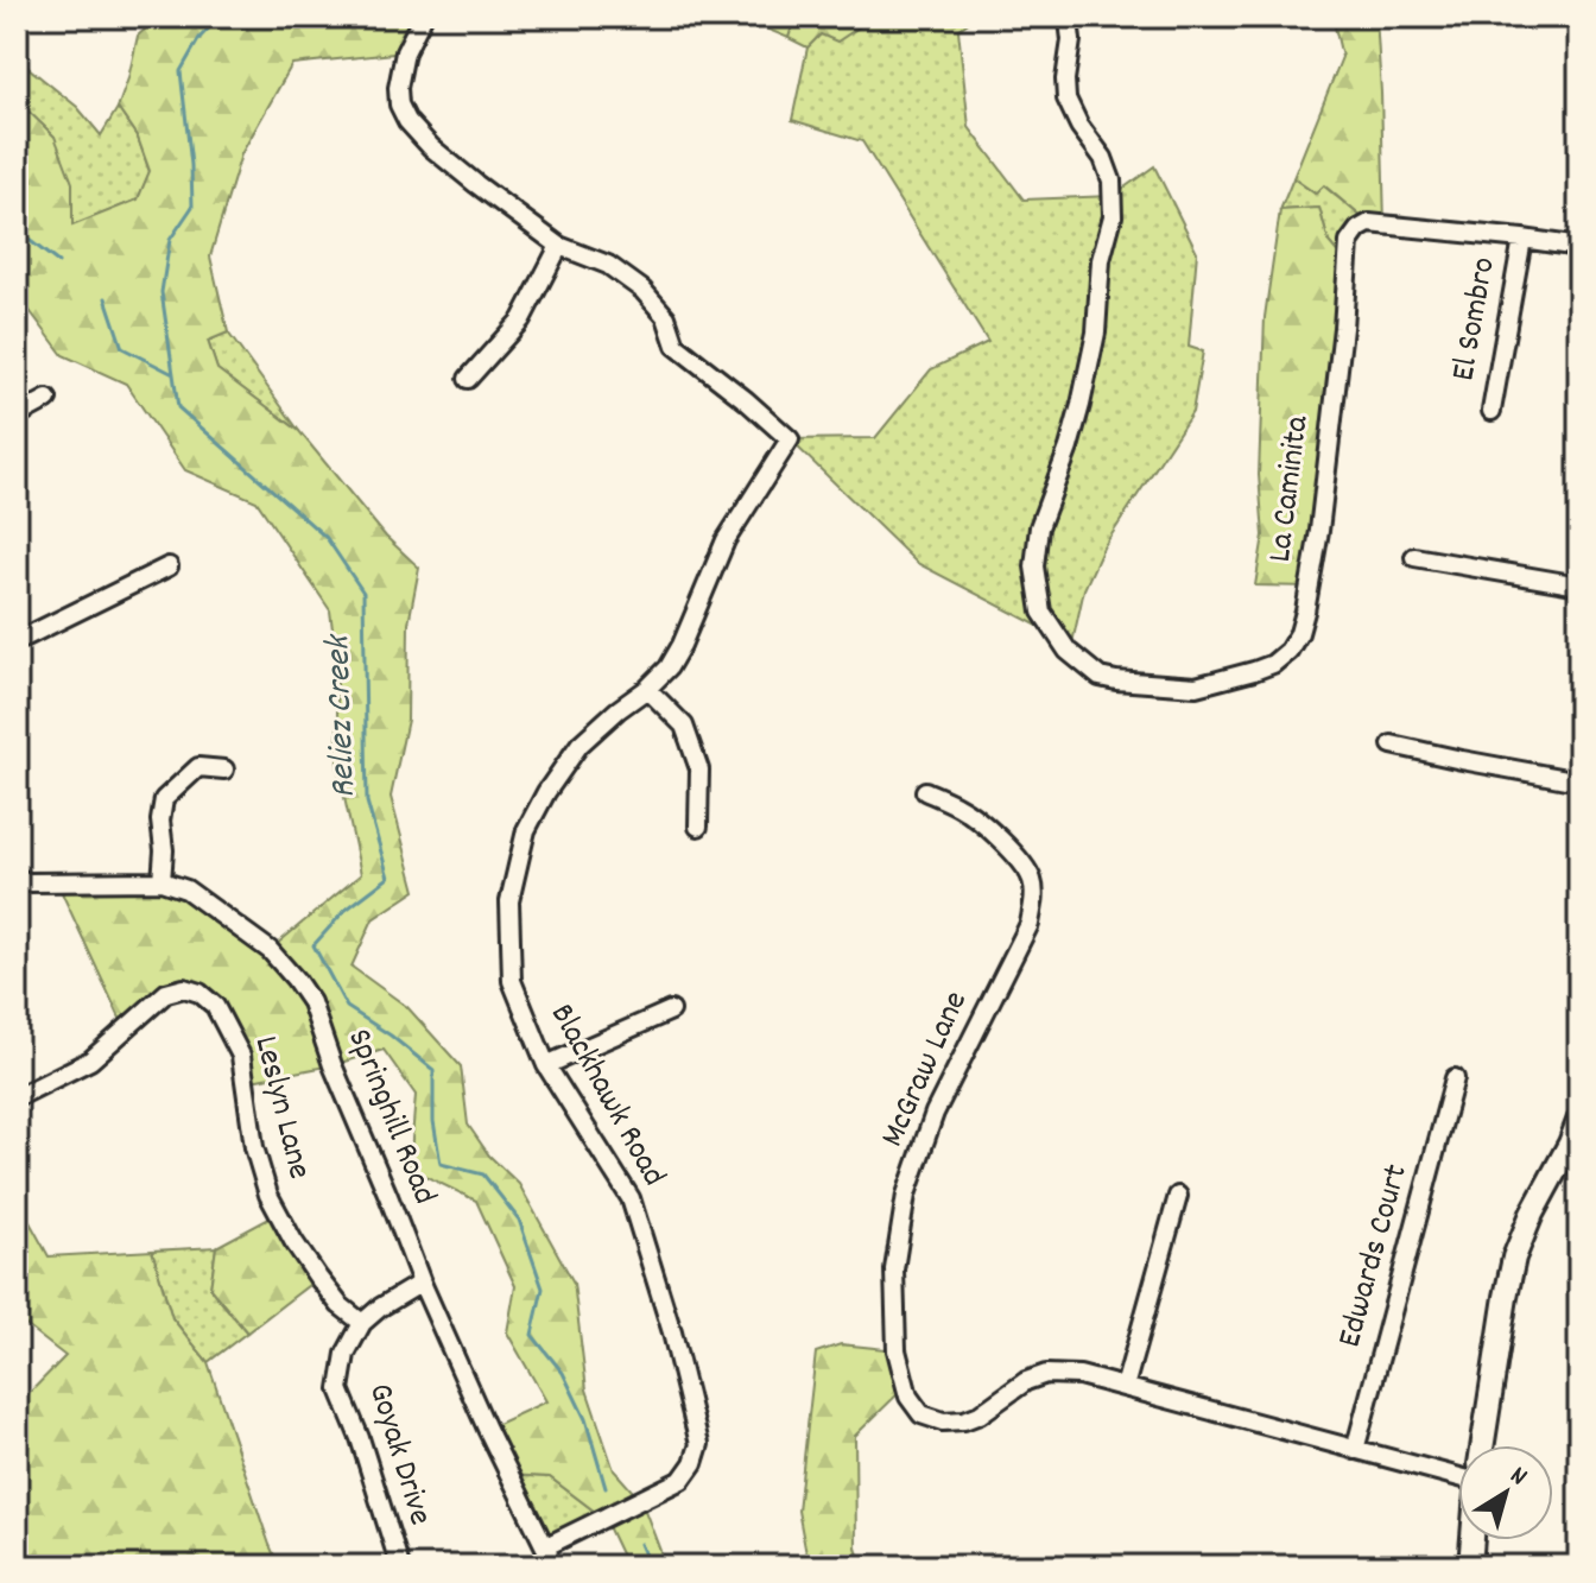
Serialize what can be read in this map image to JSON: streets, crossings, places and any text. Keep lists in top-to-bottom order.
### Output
{
  "streets": {
    "street": [
      "El Sombro",
      "La Caminita",
      "McGraw Lane",
      "Blackhawk Road",
      "Leslyn Lane",
      "Springhill Road",
      "Edwards Court",
      "Goyak Drive"
    ]
  },
  "crossings": [
    ["El Sombro", "La Caminita"],
    ["McGraw Lane", "Edwards Court"],
    ["Blackhawk Road", "Springhill Road"],
    ["Leslyn Lane", "Goyak Drive"]
  ],
  "water": ["Reliez Creek"],
  "north": "top right"
}
